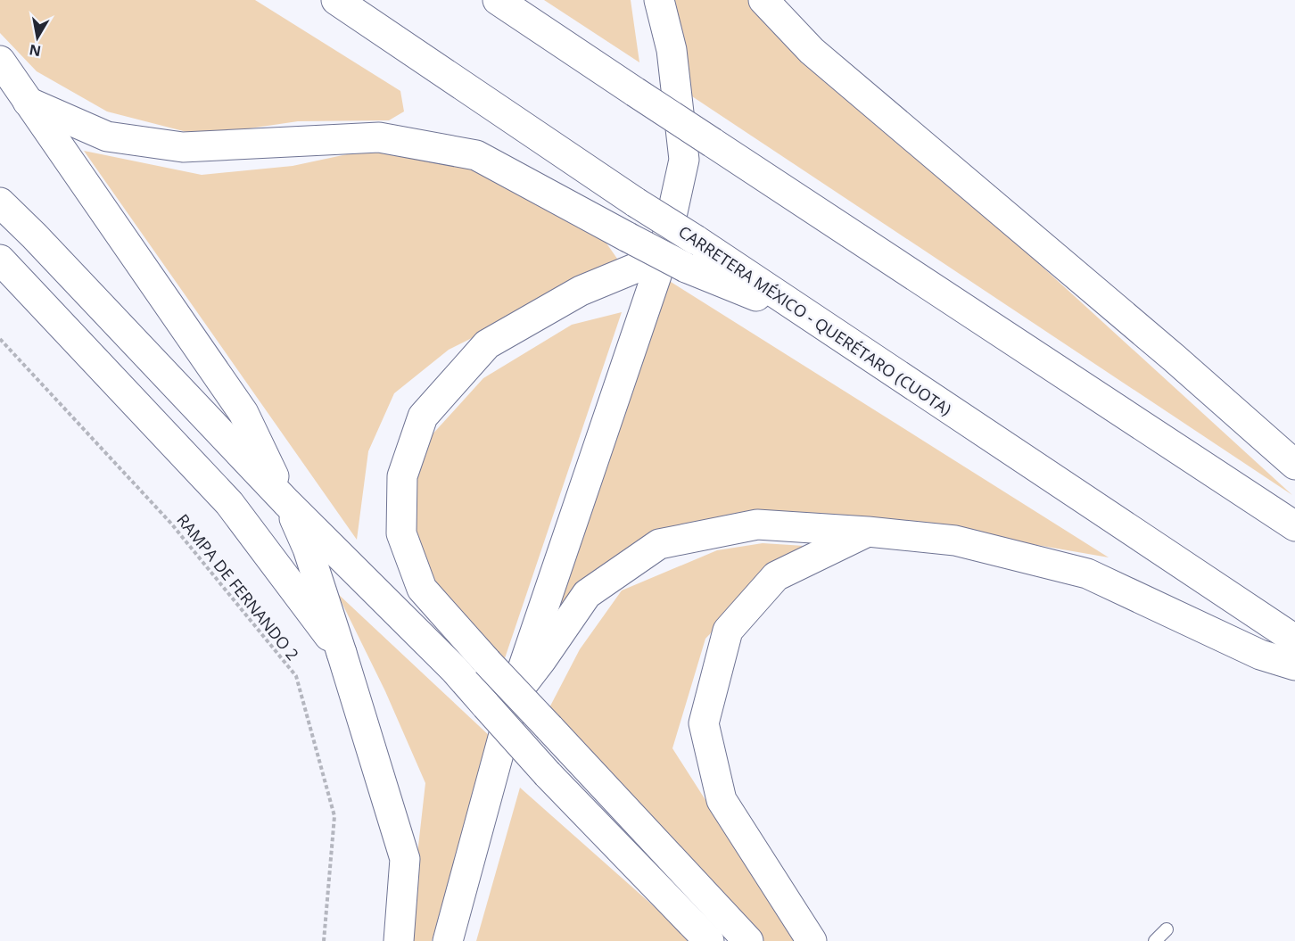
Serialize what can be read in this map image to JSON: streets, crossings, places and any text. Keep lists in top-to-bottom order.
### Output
{
  "streets": {
    "main road": ["CARRETERA MÉXICO - QUERÉTARO (CUOTA)"],
    "path": ["RAMPA DE FERNANDO 2"]
  },
  "north": "bottom"
}
